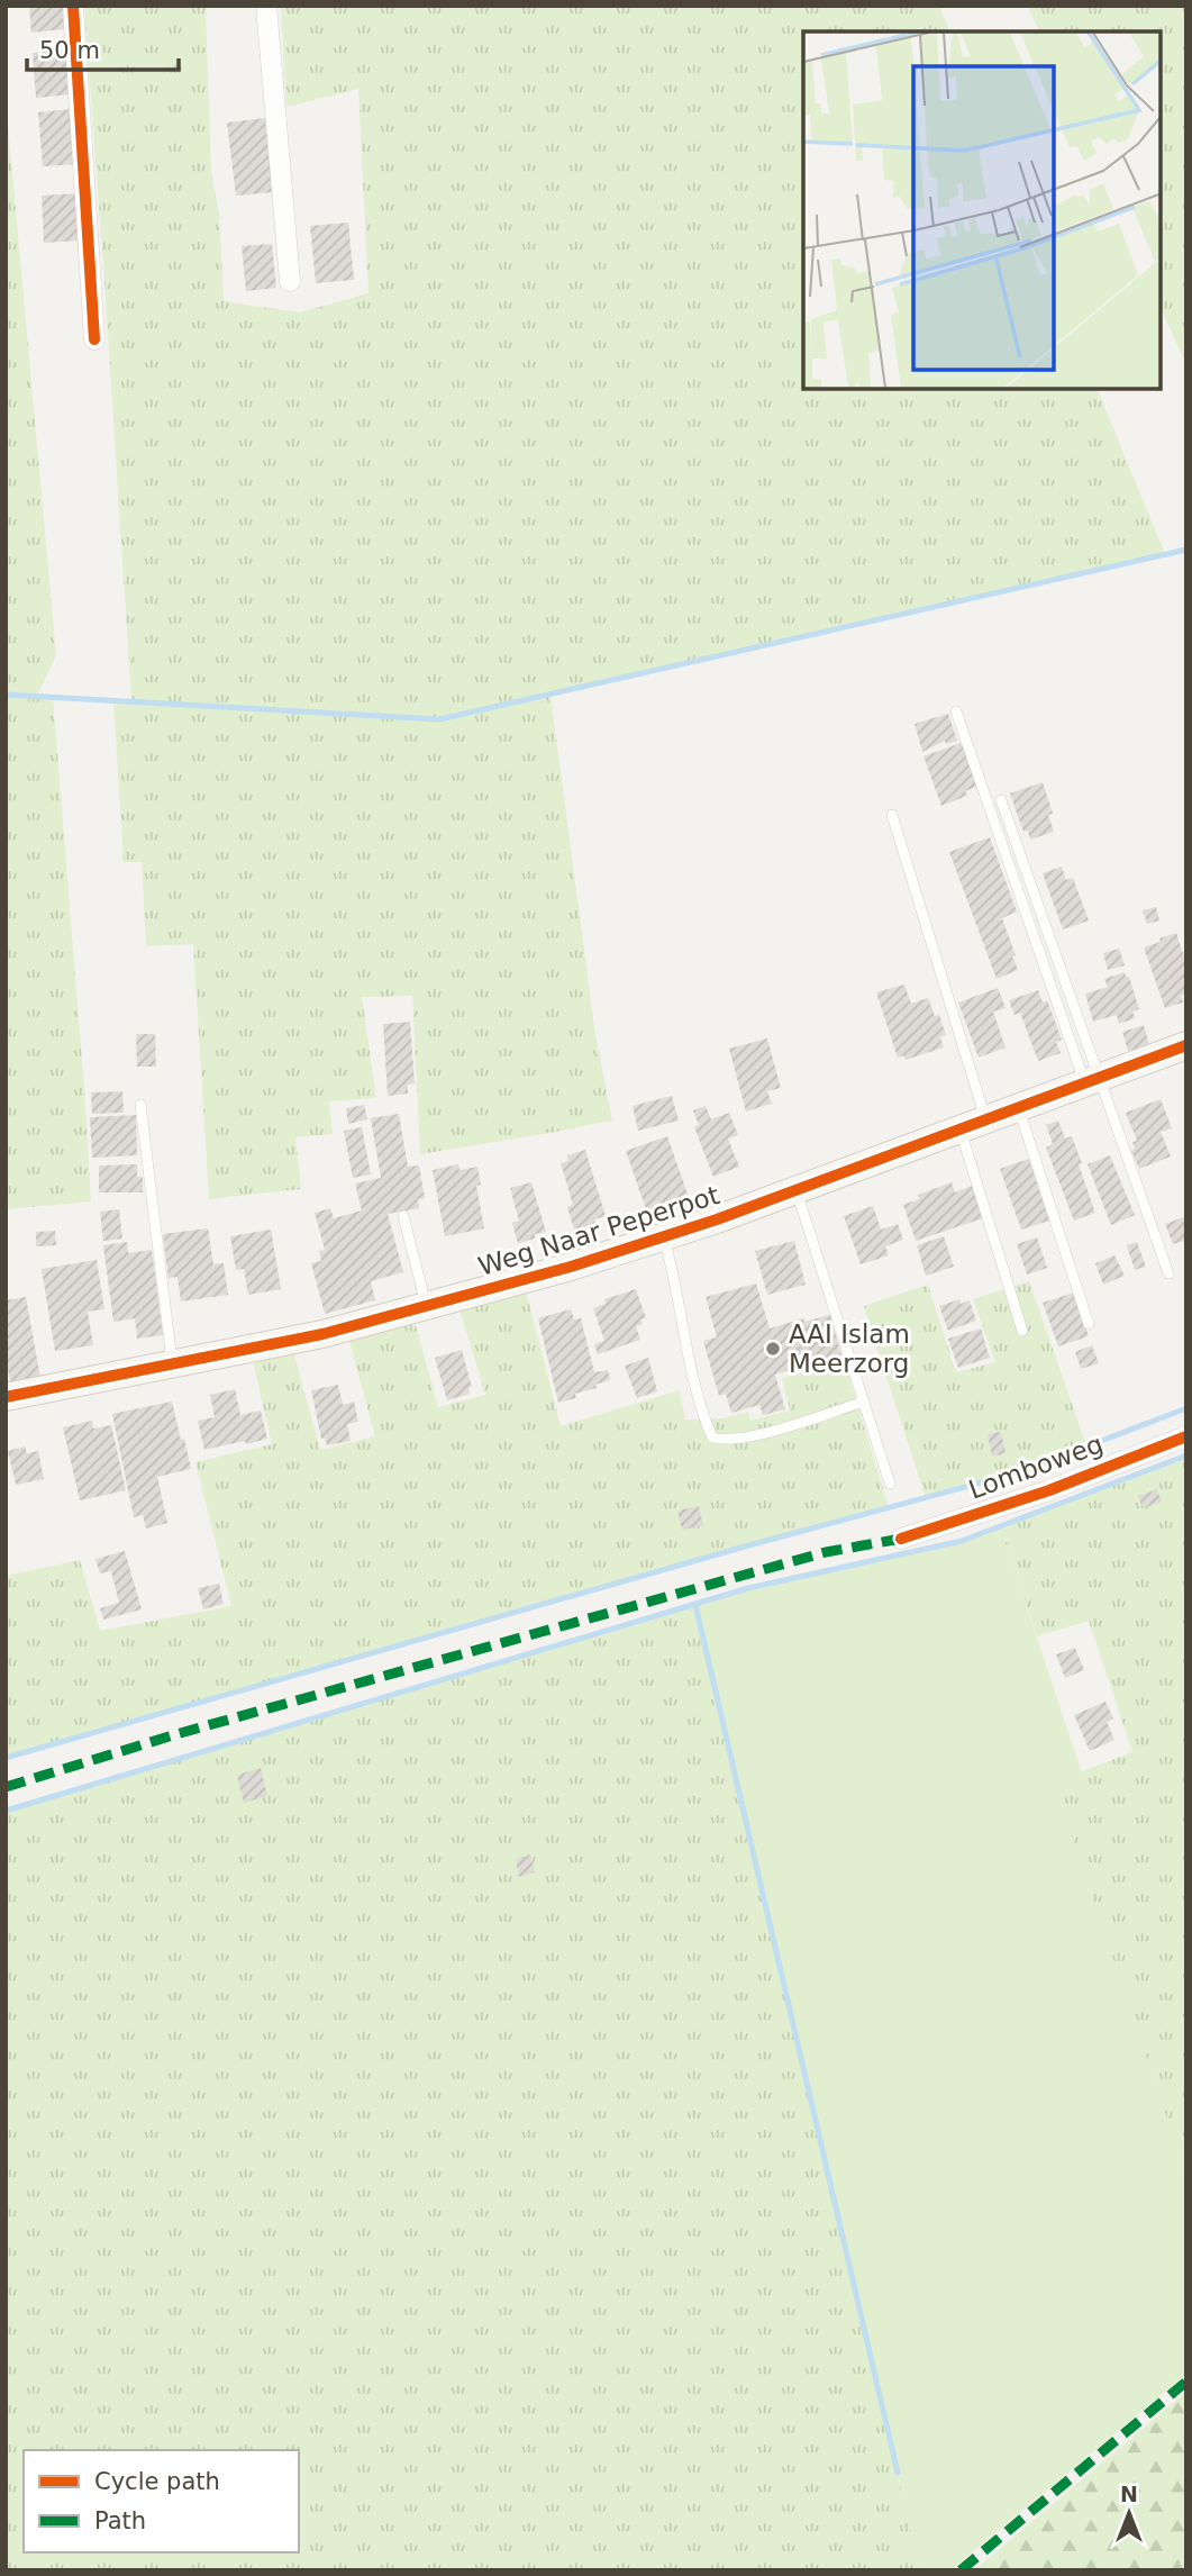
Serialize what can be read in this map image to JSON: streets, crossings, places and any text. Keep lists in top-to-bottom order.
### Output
{
  "streets": {
    "street": ["Weg Naar Peperpot", "Lomboweg"]
  },
  "places": ["AAI Islam Meerzorg"],
  "legend": ["Cycle path", "Path"],
  "scale_bar": "50 m",
  "north": "top"
}
